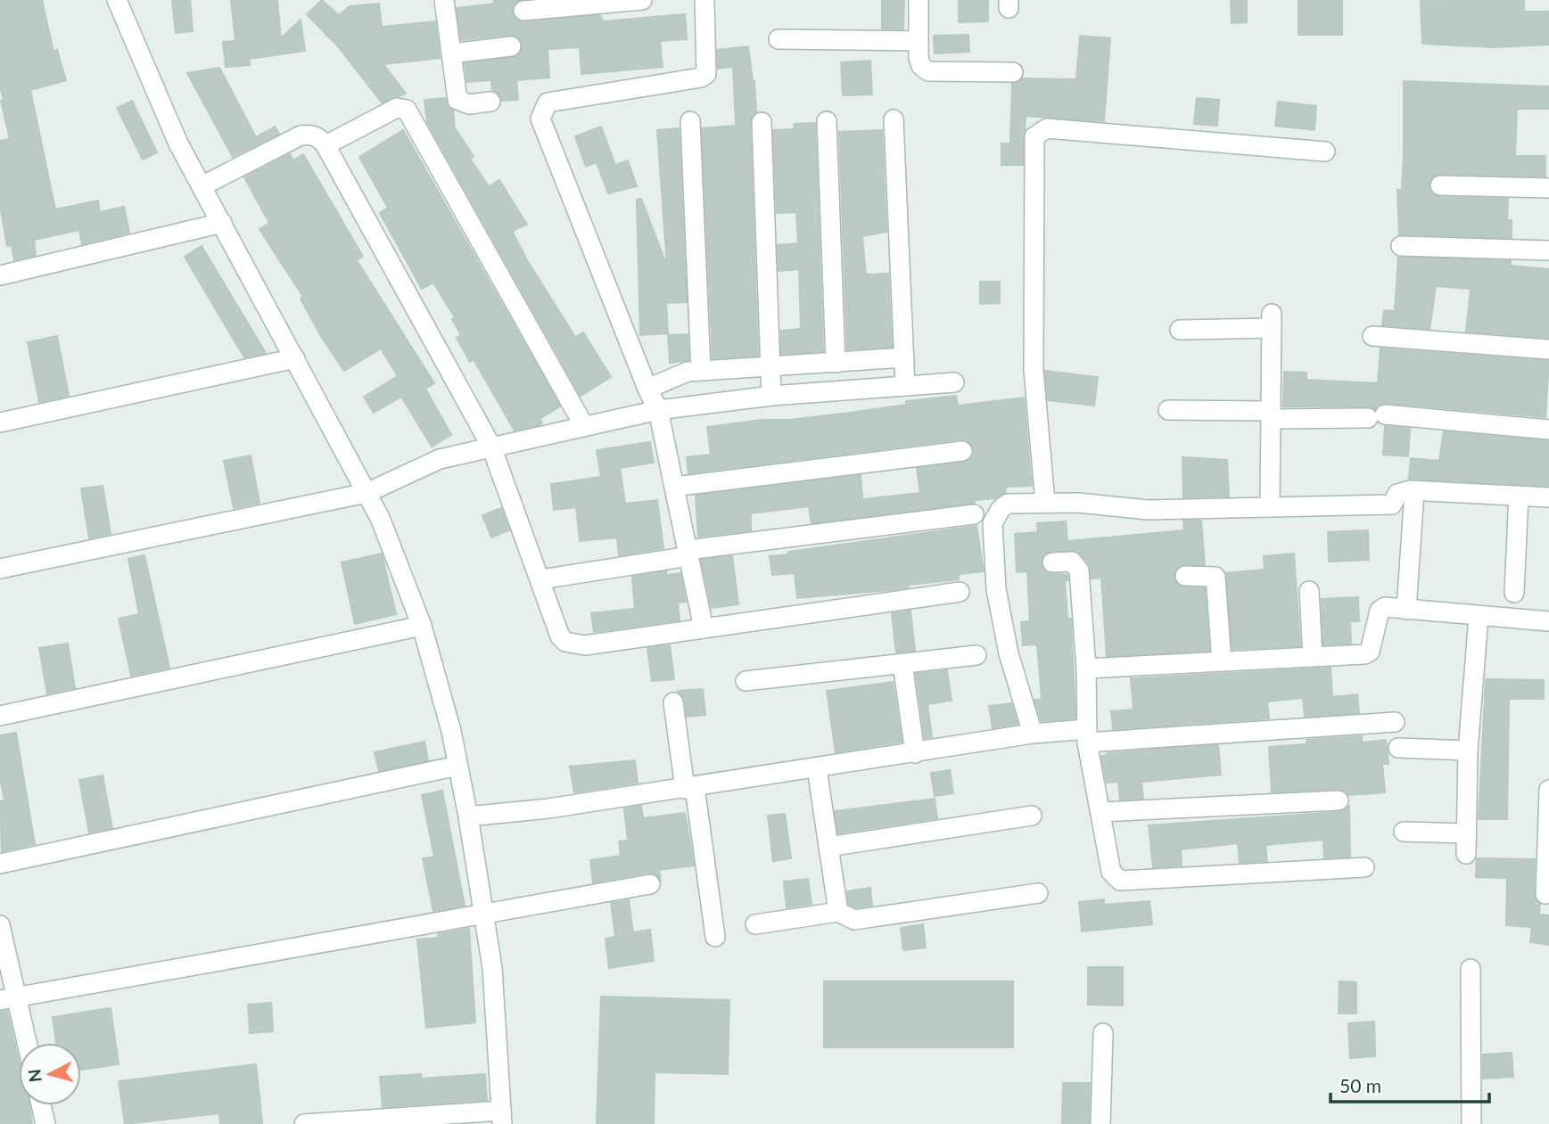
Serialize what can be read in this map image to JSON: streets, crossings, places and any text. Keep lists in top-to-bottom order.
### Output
{
  "scale_bar": "50 m",
  "north": "left"
}
